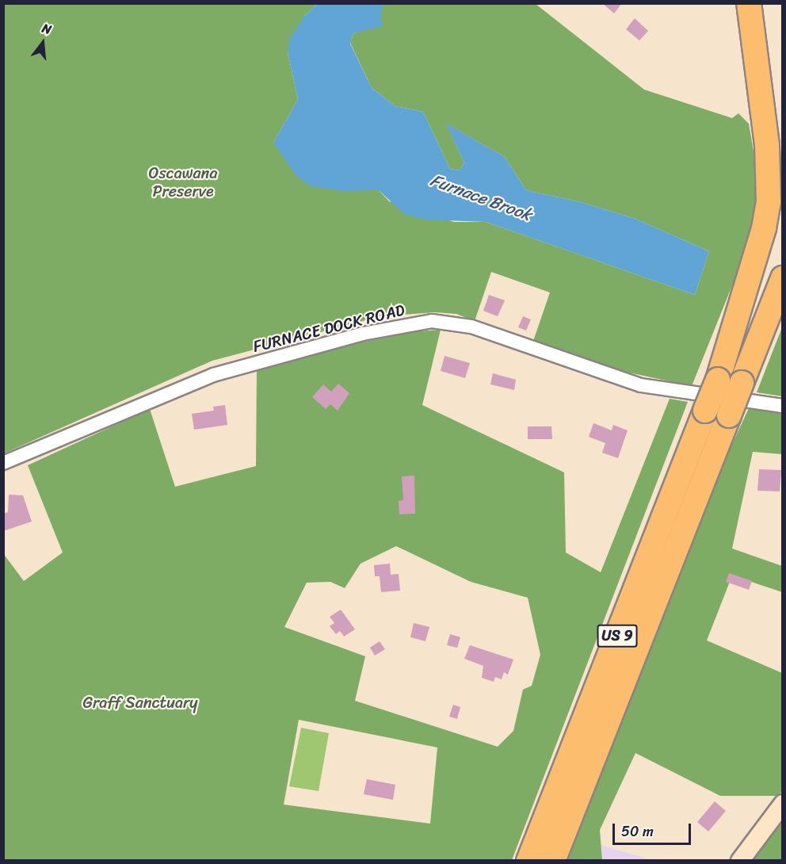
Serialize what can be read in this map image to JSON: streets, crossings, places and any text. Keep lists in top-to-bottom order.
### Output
{
  "streets": {
    "highway": ["US 9"],
    "street": ["FURNACE DOCK ROAD"]
  },
  "water": ["Furnace Brook"],
  "parks": ["Oscawana Preserve", "Graff Sanctuary"],
  "scale_bar": "50 m",
  "north": "top"
}
